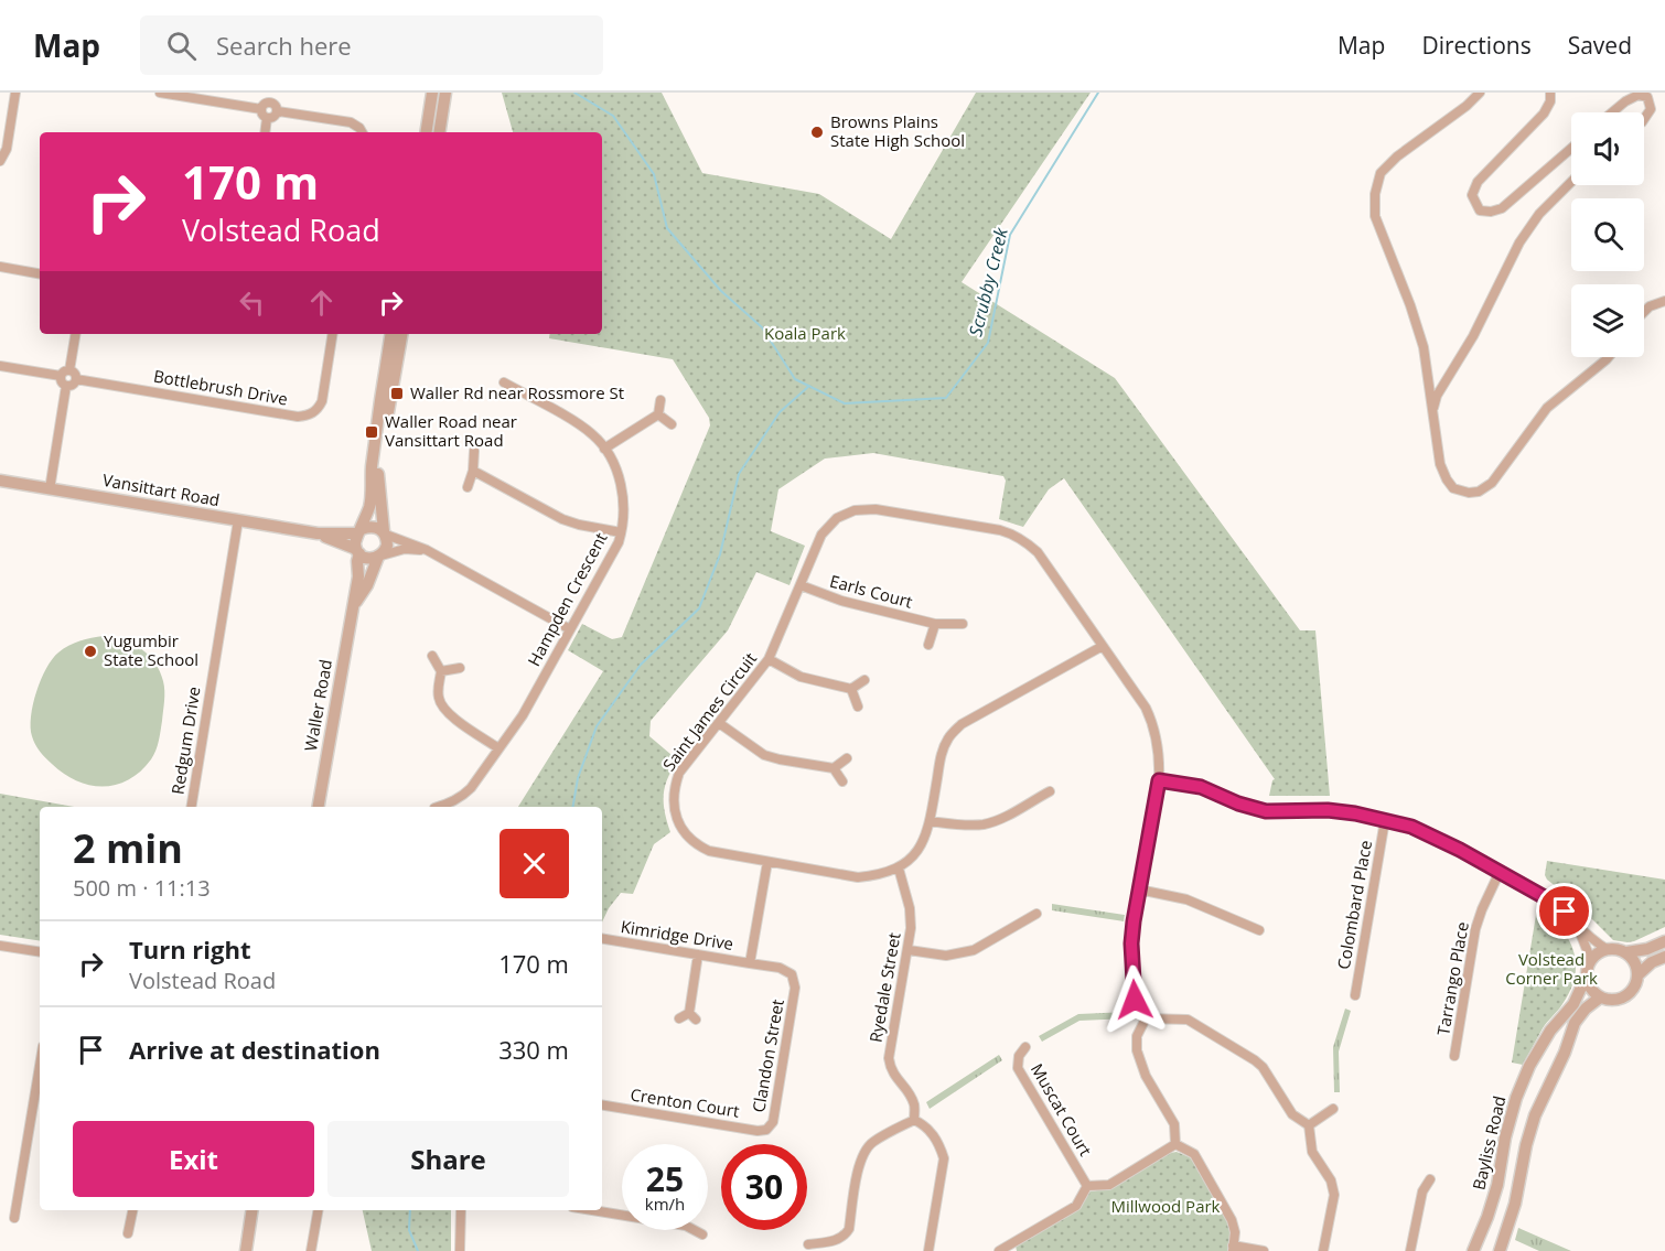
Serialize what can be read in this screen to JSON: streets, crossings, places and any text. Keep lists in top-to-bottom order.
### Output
{
  "streets": {
    "street": [
      "Bottlebrush Drive",
      "Vansittart Road",
      "Earls Court",
      "Hampden Crescent",
      "Waller Road",
      "Saint James Circuit",
      "Redgum Drive",
      "Colombard Place",
      "Kimridge Drive",
      "Tarrango Place",
      "Ryedale Street",
      "Clandon Street",
      "Crenton Court",
      "Muscat Court",
      "Bayliss Road"
    ]
  },
  "crossings": [
    ["Vansittart Road", "Waller Road"],
    ["Vansittart Road", "Redgum Drive"],
    ["Earls Court", "Saint James Circuit"],
    ["Saint James Circuit", "Ryedale Street"],
    ["Kimridge Drive", "Clandon Street"],
    ["Clandon Street", "Crenton Court"]
  ],
  "water": ["Scrubby Creek"],
  "parks": ["Koala Park", "Volstead Corner Park", "Millwood Park"],
  "places": {
    "other": ["Browns Plains State High School", "Yugumbir State School"],
    "transit": ["Waller Rd near Rossmore St", "Waller Road near Vansittart Road"]
  },
  "page": {
    "header": "Map",
    "search": "Search here",
    "nav": ["Map", "Directions", "Saved"],
    "turn": ["170 m", "Volstead Road"],
    "heading": ["2 min", "500 m · 11:13"],
    "list": [
      {
        "name": "Turn right",
        "note": "Volstead Road",
        "value": "170 m"
      },
      {
        "name": "Arrive at destination",
        "value": "330 m"
      }
    ],
    "buttons": ["Exit", "Share"],
    "speed": "25 km/h",
    "limit": "30"
  }
}
